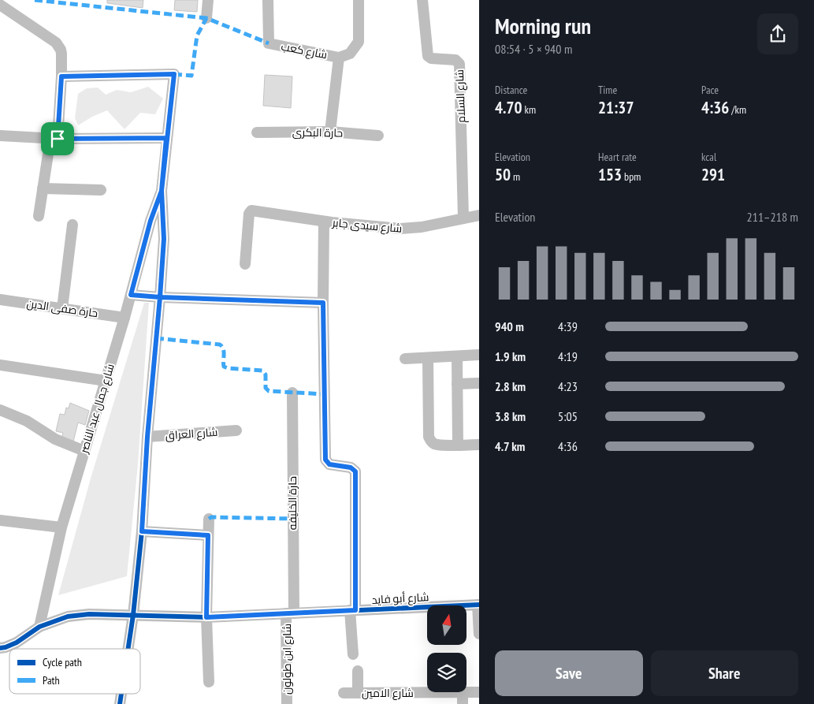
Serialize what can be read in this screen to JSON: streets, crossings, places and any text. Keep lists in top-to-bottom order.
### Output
{
  "streets": {
    "street": [
      "شارع كعب",
      "شارع السلام",
      "حارة البكرى",
      "شارع سيدى جابر",
      "حارة صفى الدين",
      "شارع جمال عبد الناصر",
      "شارع العراق",
      "حارة الخليفه",
      "شارع أبو فايد",
      "شارع ابن طولون",
      "شارع الامين"
    ]
  },
  "crossings": [
    ["شارع السلام", "شارع سيدى جابر"],
    ["شارع سيدى جابر", "شارع أبو فايد"],
    ["حارة صفى الدين", "شارع جمال عبد الناصر"],
    ["شارع جمال عبد الناصر", "شارع العراق"],
    ["شارع جمال عبد الناصر", "شارع أبو فايد"],
    ["حارة الخليفه", "شارع أبو فايد"],
    ["حارة الخليفه", "شارع ابن طولون"],
    ["شارع أبو فايد", "شارع ابن طولون"]
  ],
  "legend": ["Cycle path", "Path"],
  "north": "top",
  "page": {
    "heading": ["Morning run", "08:54 · 5 × 940 m"],
    "stats": [
      ["Distance", "4.70 km"],
      ["Time", "21:37"],
      ["Pace", "4:36 /km"],
      ["Elevation", "50 m"],
      ["Heart rate", "153 bpm"],
      ["kcal", "291"]
    ],
    "chart": ["Elevation", "211–218 m"],
    "list": [
      {
        "name": "940 m",
        "note": "4:39"
      },
      {
        "name": "1.9 km",
        "note": "4:19"
      },
      {
        "name": "2.8 km",
        "note": "4:23"
      },
      {
        "name": "3.8 km",
        "note": "5:05"
      },
      {
        "name": "4.7 km",
        "note": "4:36"
      }
    ],
    "buttons": ["Save", "Share"]
  }
}
